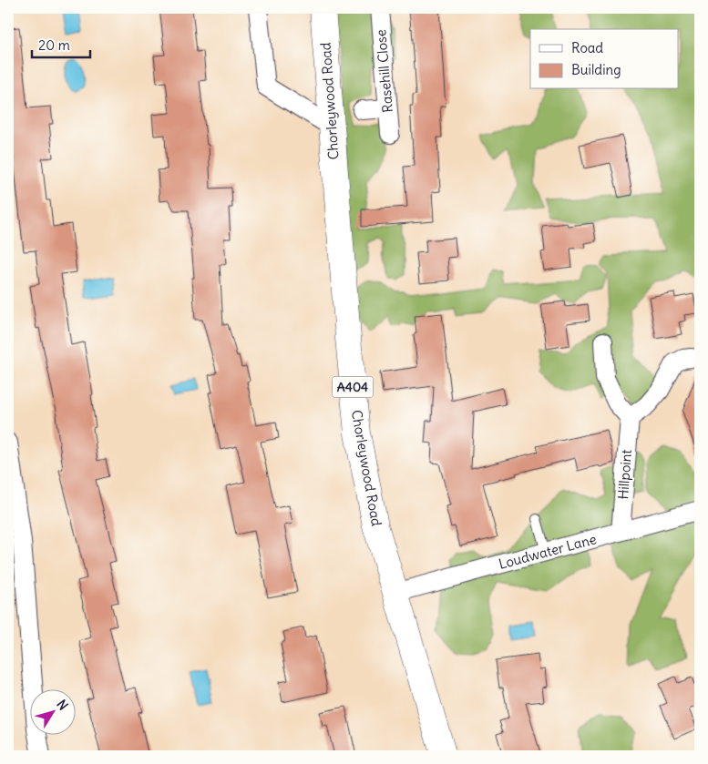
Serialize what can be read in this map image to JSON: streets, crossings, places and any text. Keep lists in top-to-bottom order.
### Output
{
  "streets": {
    "main road": ["Chorleywood Road", "A404"],
    "street": ["Rasehill Close", "Hillpoint", "Loudwater Lane"]
  },
  "crossings": [
    ["Chorleywood Road", "Loudwater Lane"],
    ["Hillpoint", "Loudwater Lane"]
  ],
  "legend": ["Road", "Building"],
  "scale_bar": "20 m",
  "north": "top right"
}
